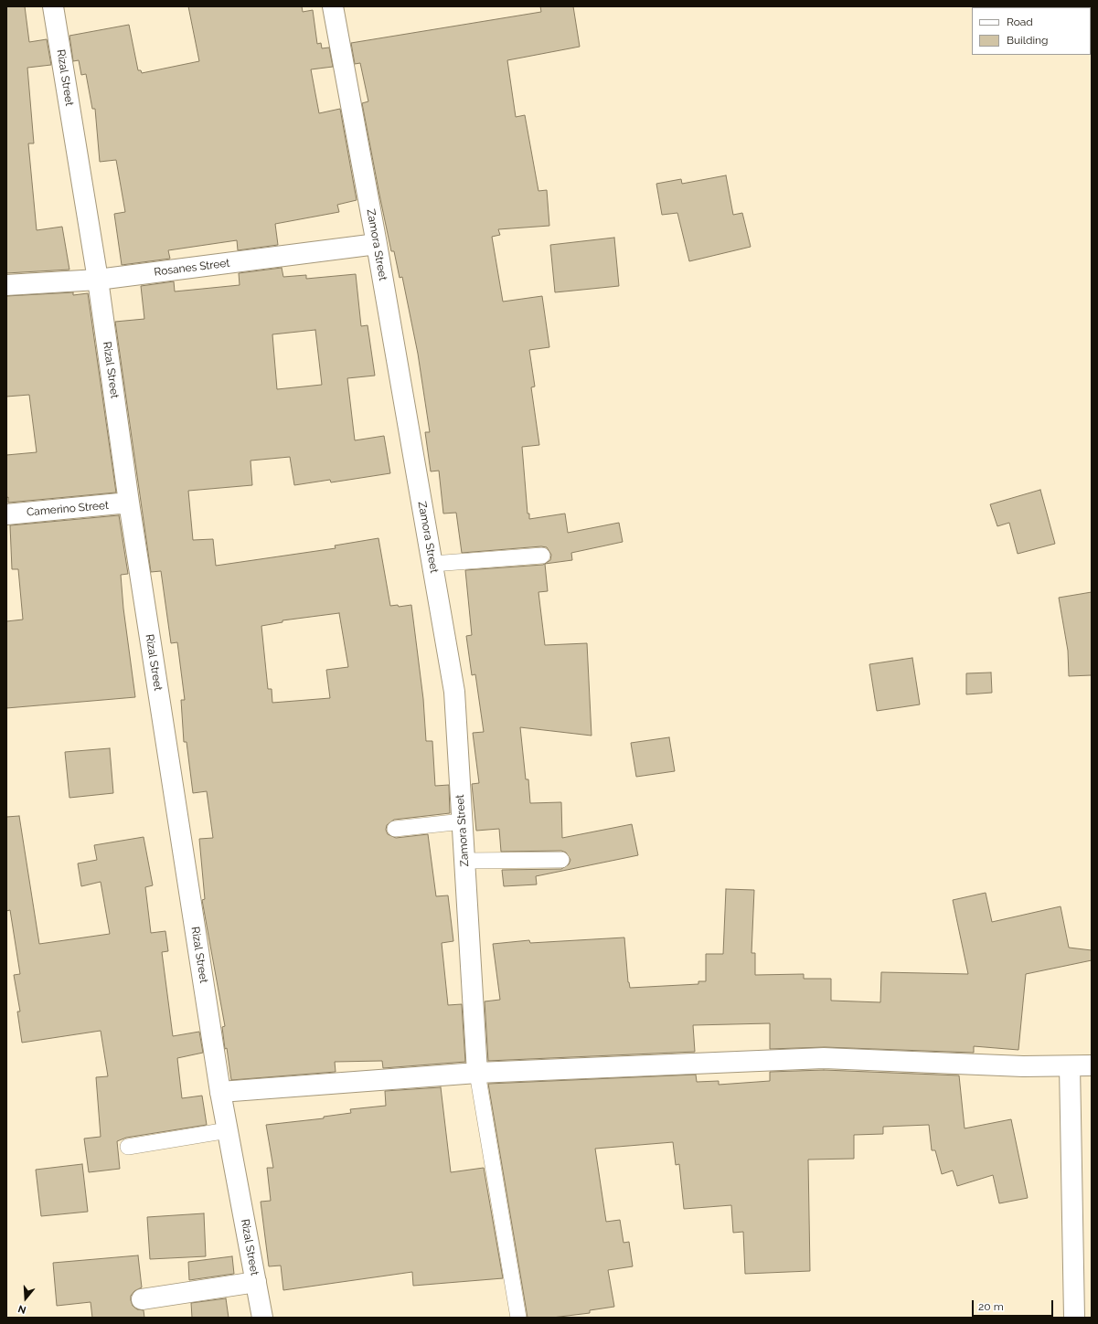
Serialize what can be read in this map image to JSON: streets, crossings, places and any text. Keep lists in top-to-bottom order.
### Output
{
  "streets": {
    "street": [
      "Rizal Street",
      "Zamora Street",
      "Rosanes Street",
      "Camerino Street"
    ]
  },
  "crossings": [
    ["Rizal Street", "Rosanes Street"],
    ["Rizal Street", "Camerino Street"],
    ["Zamora Street", "Rosanes Street"]
  ],
  "legend": ["Road", "Building"],
  "scale_bar": "20 m",
  "north": "bottom"
}
